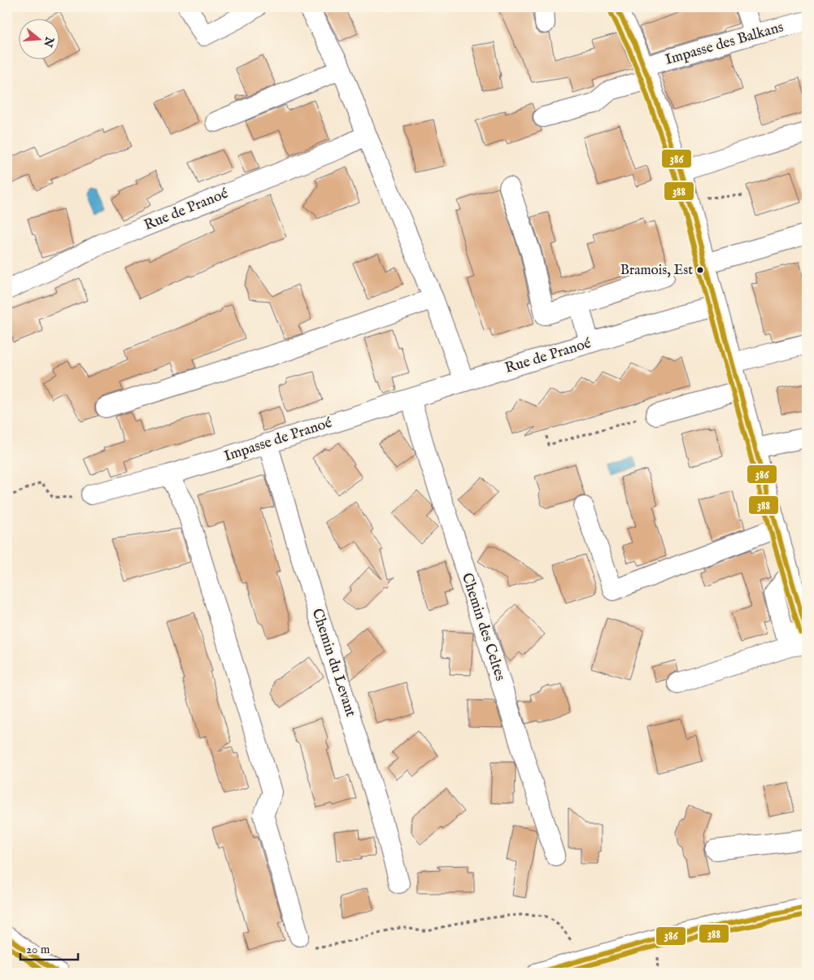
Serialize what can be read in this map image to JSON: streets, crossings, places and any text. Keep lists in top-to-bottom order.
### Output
{
  "streets": {
    "street": [
      "Impasse des Balkans",
      "Rue de Pranoé",
      "Impasse de Pranoé",
      "Chemin des Celtes",
      "Chemin du Levant"
    ]
  },
  "crossings": [
    ["Rue de Pranoé", "Impasse de Pranoé"],
    ["Impasse de Pranoé", "Chemin des Celtes"],
    ["Impasse de Pranoé", "Chemin du Levant"]
  ],
  "places": ["Bramois, Est"],
  "lines": ["transit line 386", "transit line 388"],
  "scale_bar": "20 m",
  "north": "right"
}
